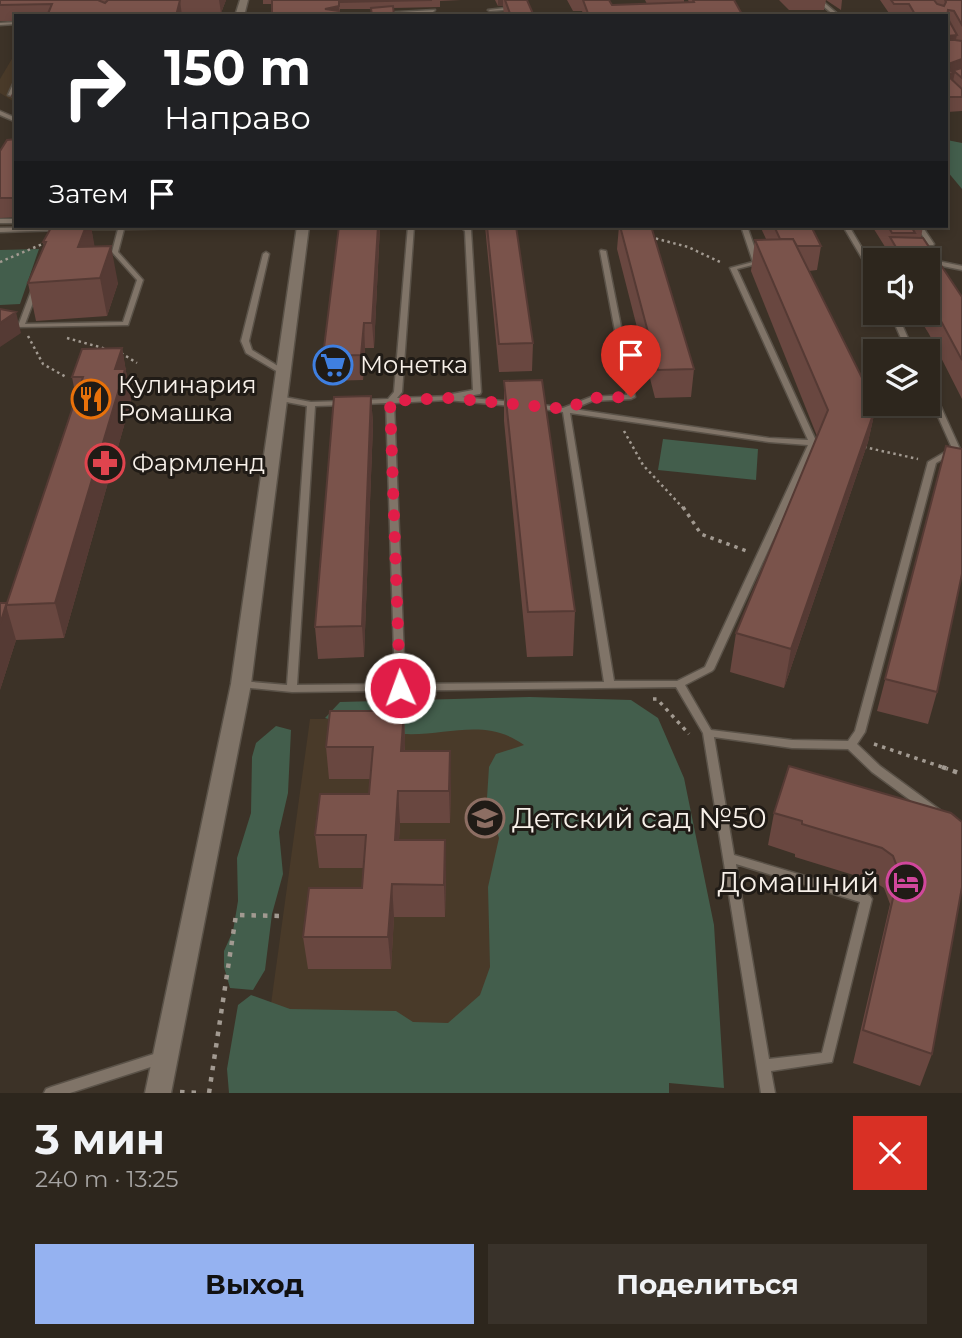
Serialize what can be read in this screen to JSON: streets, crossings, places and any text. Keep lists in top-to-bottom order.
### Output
{
  "places": {
    "supermarket": ["Монетка"],
    "restaurant": ["Кулинария Ромашка"],
    "pharmacy": ["Фармленд"],
    "school or university": ["Детский сад №50"],
    "hotel": ["Домашний"]
  },
  "page": {
    "turn": ["150 m", "Направо"],
    "then": "Затем",
    "heading": ["3 мин", "240 m · 13:25"],
    "buttons": ["Выход", "Поделиться"]
  }
}
